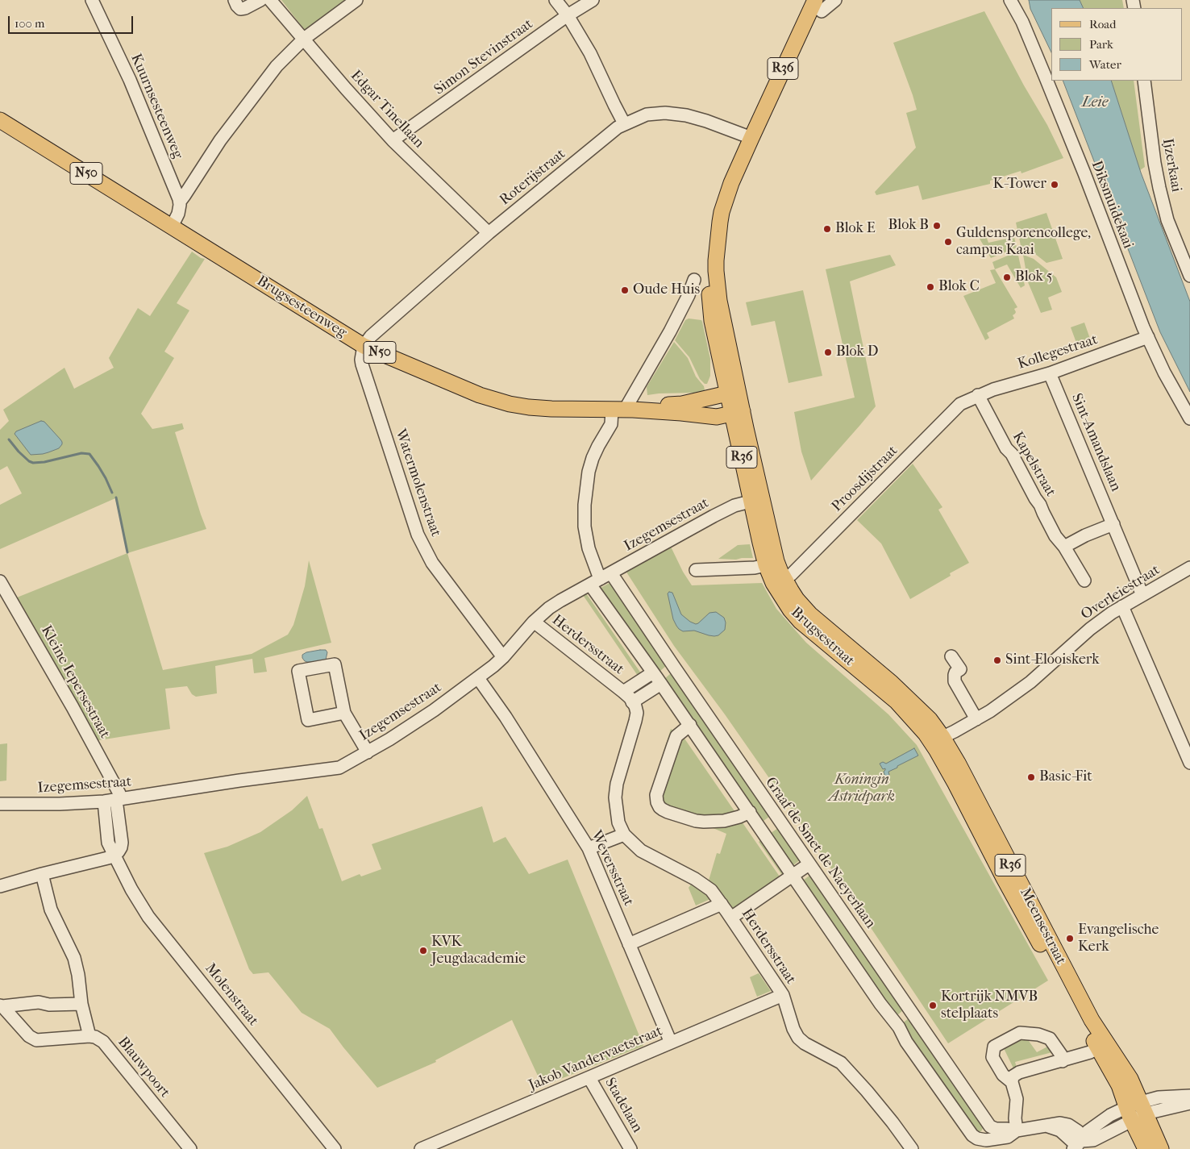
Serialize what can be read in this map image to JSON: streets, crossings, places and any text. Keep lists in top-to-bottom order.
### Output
{
  "streets": {
    "main road": [
      "R36",
      "N50",
      "Brugsesteenweg",
      "Brugsestraat",
      "Meensestraat"
    ],
    "street": [
      "Simon Stevinstraat",
      "Kuurnsesteenweg",
      "Edgar Tinellaan",
      "Ijzerkaai",
      "Roterijstraat",
      "Diksmuidekaai",
      "Kollegestraat",
      "Sint-Amandslaan",
      "Kapelstraat",
      "Proosdijstraat",
      "Watermolenstraat",
      "Izegemsestraat",
      "Overleiestraat",
      "Herdersstraat",
      "Kleine Iepersestraat",
      "Graaf de Smet de Naeyerlaan",
      "Weversstraat",
      "Molenstraat",
      "Jakob Vandervaetstraat",
      "Blauwpoort",
      "Stadelaan"
    ]
  },
  "crossings": [
    ["Simon Stevinstraat", "Edgar Tinellaan"],
    ["R36", "Roterijstraat"],
    ["R36", "Brugsesteenweg"],
    ["R36", "Brugsestraat"],
    ["R36", "Meensestraat"],
    ["Edgar Tinellaan", "Roterijstraat"],
    ["Roterijstraat", "Brugsesteenweg"],
    ["Roterijstraat", "Watermolenstraat"],
    ["Diksmuidekaai", "Kollegestraat"],
    ["Brugsesteenweg", "Watermolenstraat"],
    ["Brugsesteenweg", "Brugsestraat"],
    ["Brugsesteenweg", "Graaf de Smet de Naeyerlaan"],
    ["Kollegestraat", "Sint-Amandslaan"],
    ["Kollegestraat", "Kapelstraat"],
    ["Kollegestraat", "Proosdijstraat"],
    ["Sint-Amandslaan", "Overleiestraat"],
    ["Kapelstraat", "Proosdijstraat"],
    ["Proosdijstraat", "Brugsestraat"],
    ["Watermolenstraat", "Izegemsestraat"],
    ["Izegemsestraat", "Brugsestraat"],
    ["Izegemsestraat", "Herdersstraat"],
    ["Izegemsestraat", "Kleine Iepersestraat"],
    ["Izegemsestraat", "Graaf de Smet de Naeyerlaan"],
    ["Izegemsestraat", "Weversstraat"],
    ["Izegemsestraat", "Molenstraat"],
    ["Overleiestraat", "Brugsestraat"],
    ["Overleiestraat", "Meensestraat"],
    ["Brugsestraat", "Meensestraat"],
    ["Herdersstraat", "Graaf de Smet de Naeyerlaan"],
    ["Herdersstraat", "Jakob Vandervaetstraat"],
    ["Weversstraat", "Jakob Vandervaetstraat"],
    ["Jakob Vandervaetstraat", "Stadelaan"]
  ],
  "water": ["Leie"],
  "parks": ["Koningin Astridpark"],
  "places": [
    "K-Tower",
    "Blok B",
    "Blok E",
    "Guldensporencollege, campus Kaai",
    "Blok 5",
    "Blok C",
    "Oude Huis",
    "Blok D",
    "Sint-Elooiskerk",
    "Basic-Fit",
    "Evangelische Kerk",
    "KVK Jeugdacademie",
    "Kortrijk NMVB stelplaats"
  ],
  "legend": ["Road", "Park", "Water"],
  "scale_bar": "100 m"
}
